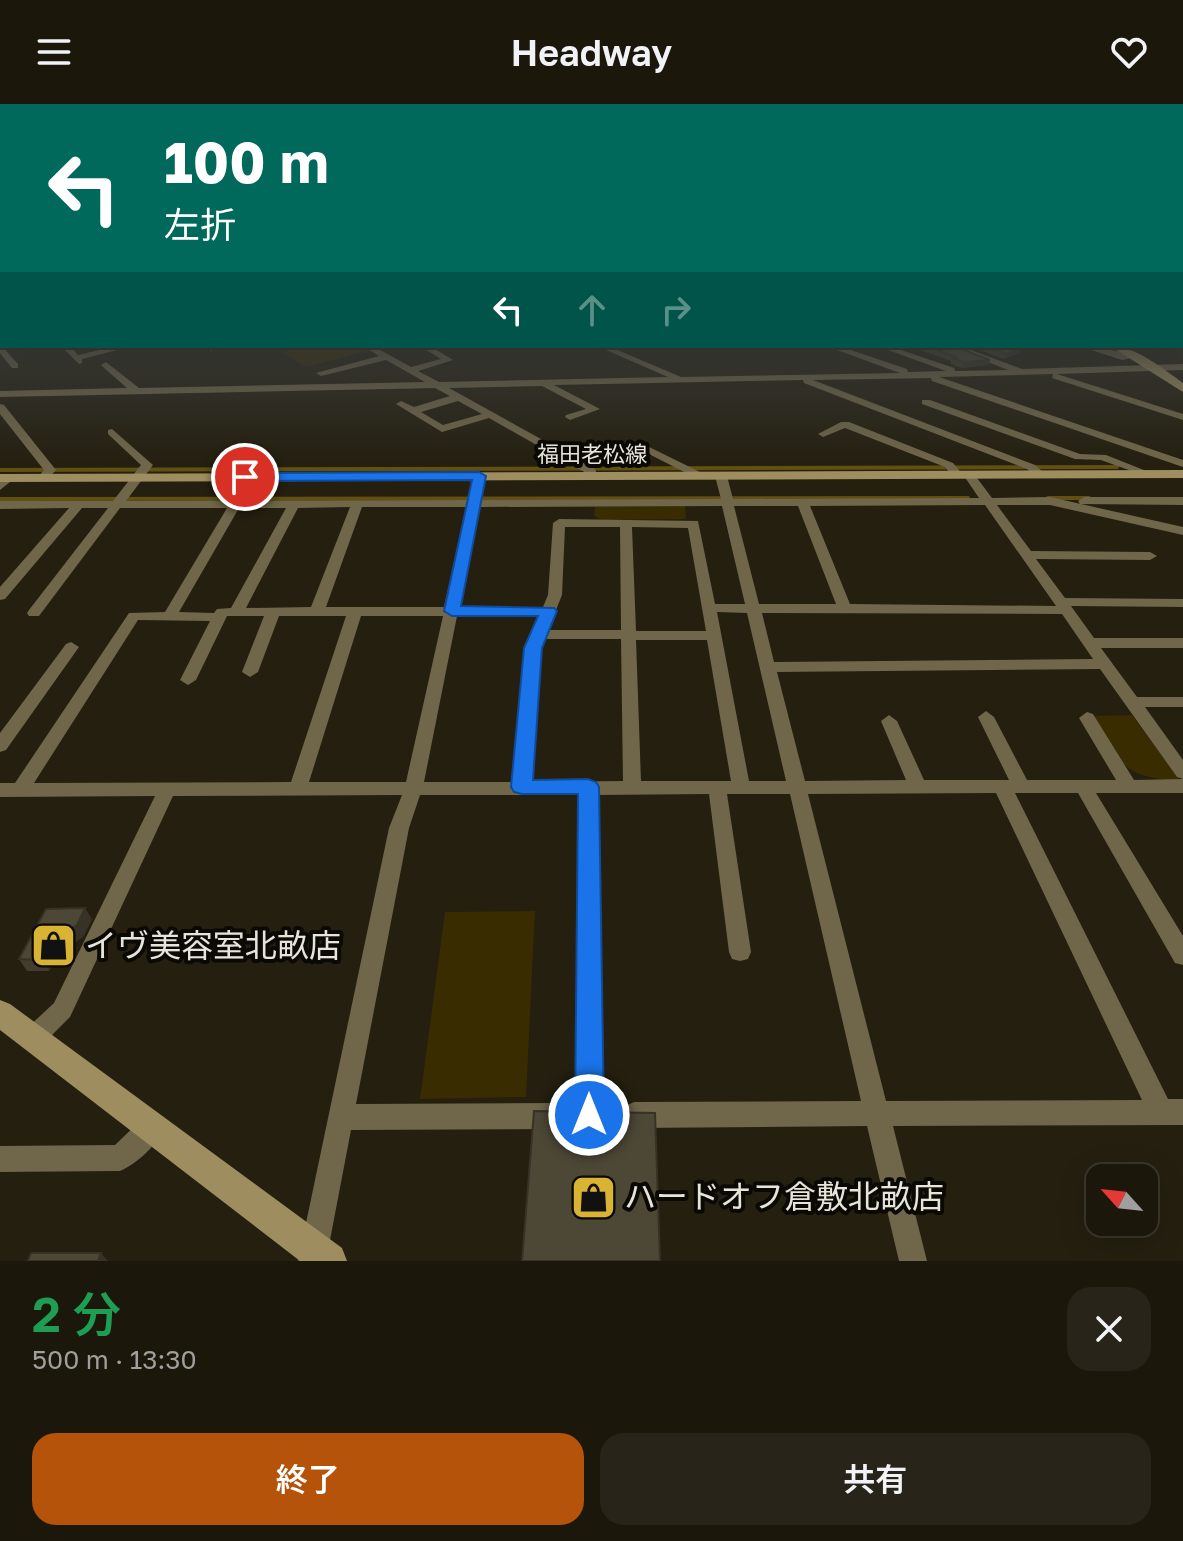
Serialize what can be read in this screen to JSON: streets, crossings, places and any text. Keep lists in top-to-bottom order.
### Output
{
  "streets": {
    "main road": ["福田老松線"]
  },
  "places": {
    "shop": ["イヴ美容室北畝店", "ハードオフ倉敷北畝店"]
  },
  "north": "top left",
  "page": {
    "header": "Headway",
    "turn": ["100 m", "左折"],
    "heading": ["2 分", "500 m · 13:30"],
    "buttons": ["終了", "共有"]
  }
}
